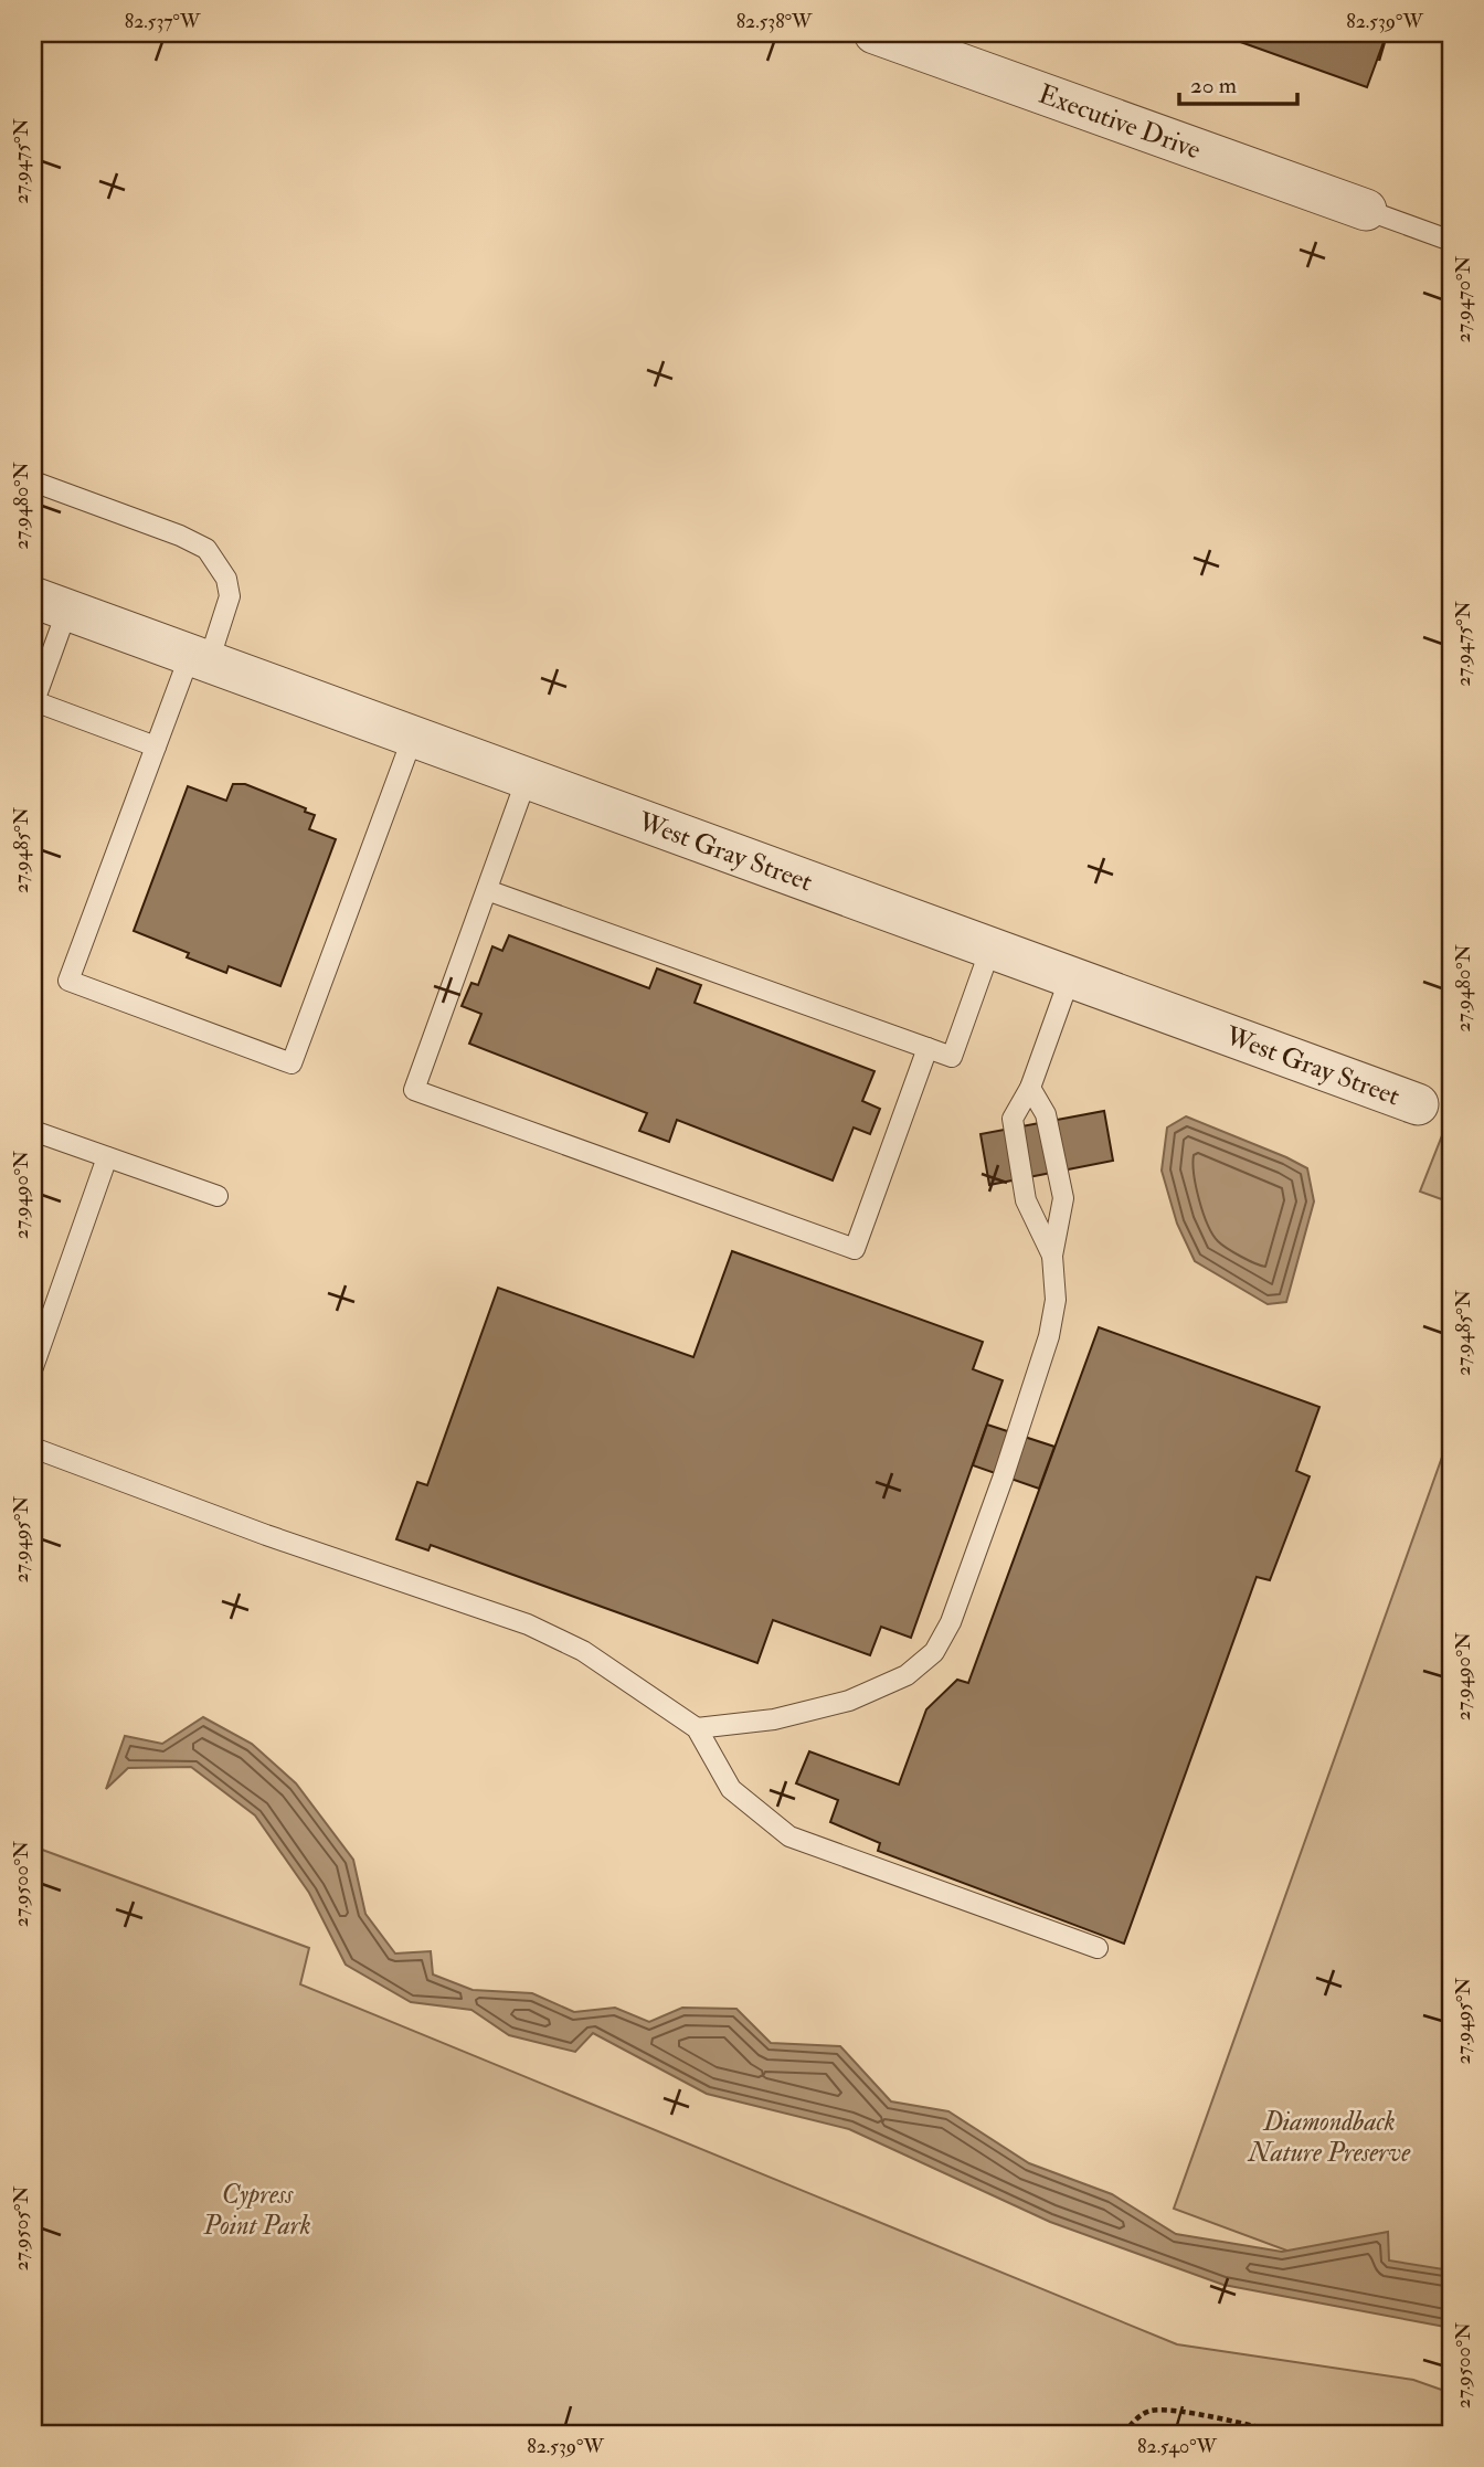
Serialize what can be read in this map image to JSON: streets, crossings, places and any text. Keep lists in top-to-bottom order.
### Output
{
  "streets": {
    "street": ["Executive Drive", "West Gray Street"]
  },
  "parks": ["Diamondback Nature Preserve", "Cypress Point Park"],
  "scale_bar": "20 m",
  "coordinates": [
    "82.537°W",
    "82.538°W",
    "82.539°W",
    "27.9475°N",
    "27.9470°N",
    "27.9480°N",
    "27.9485°N",
    "27.9490°N",
    "27.9495°N",
    "27.9500°N",
    "27.9505°N",
    "82.540°W"
  ]
}
